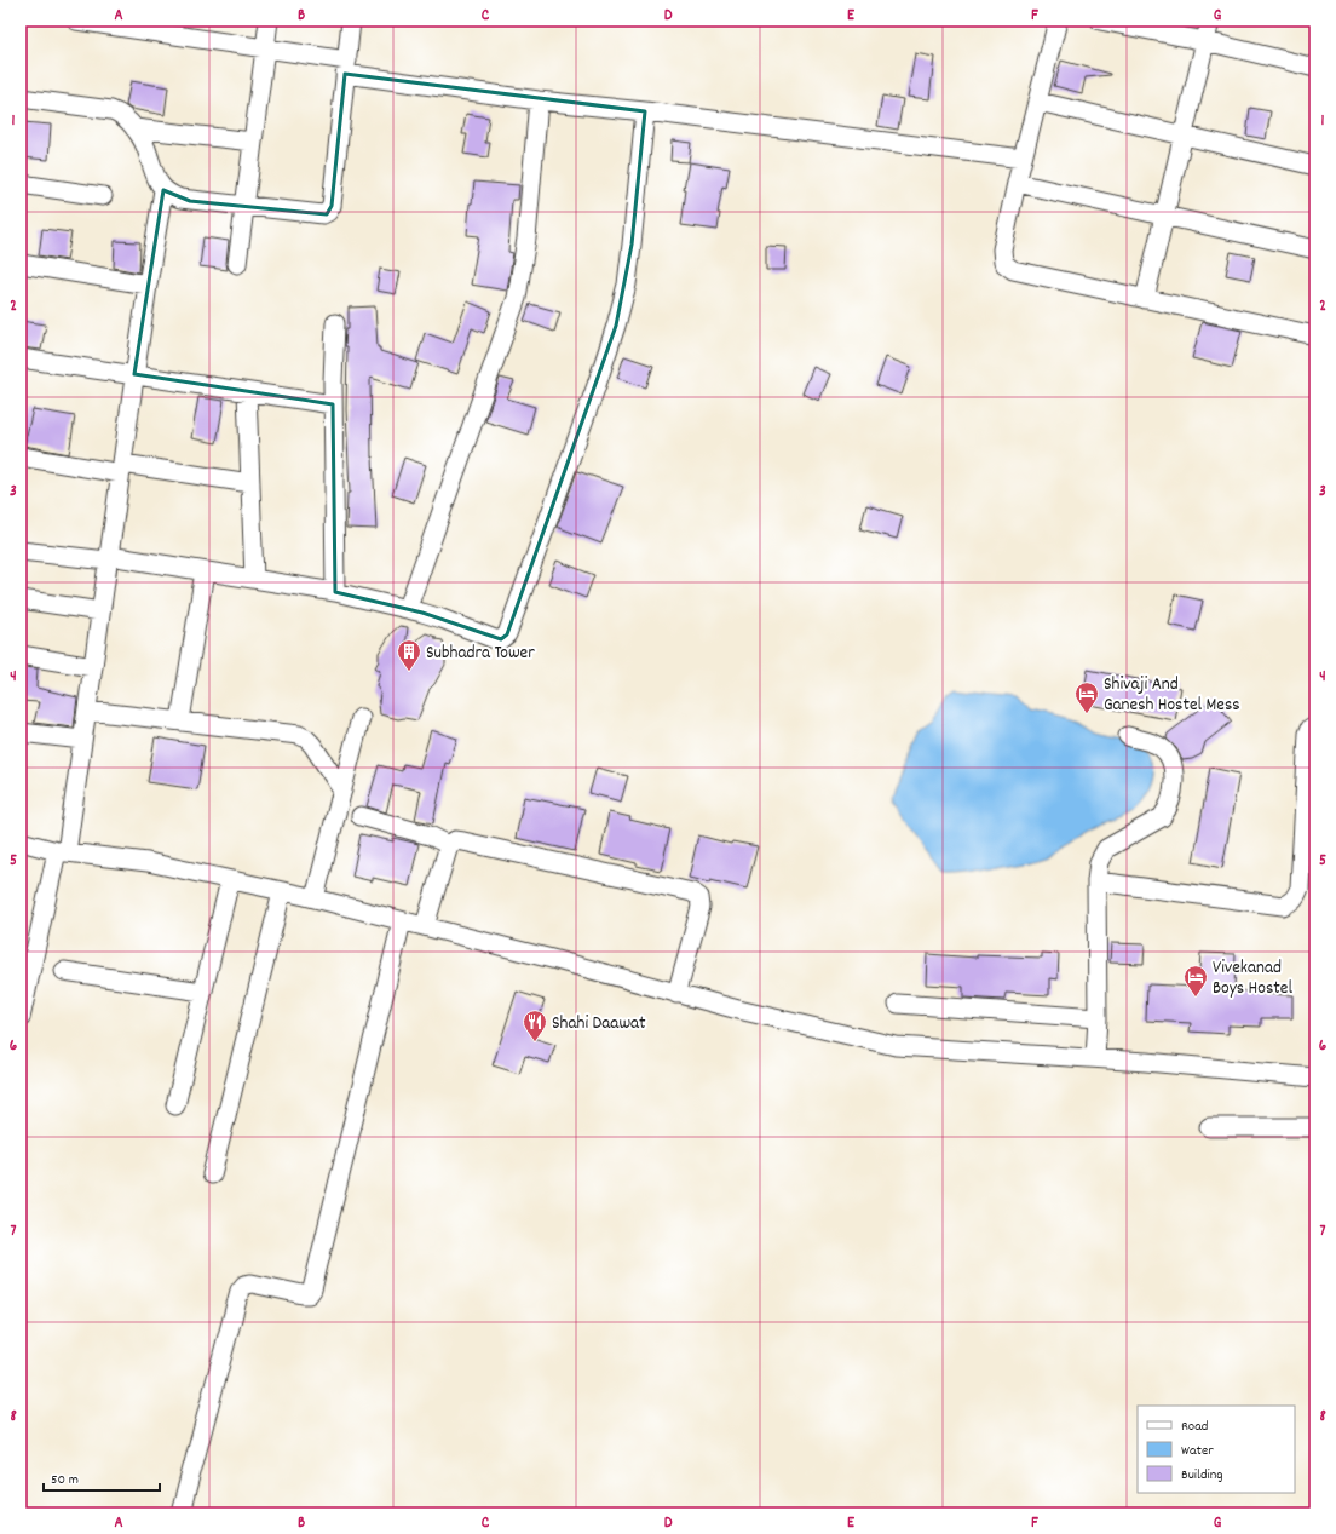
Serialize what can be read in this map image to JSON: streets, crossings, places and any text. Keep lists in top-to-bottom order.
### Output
{
  "places": {
    "building": ["Subhadra Tower"],
    "hotel": ["Shivaji And Ganesh Hostel Mess", "Vivekanad Boys Hostel"],
    "restaurant": ["Shahi Daawat"]
  },
  "legend": ["Road", "Water", "Building"],
  "scale_bar": "50 m",
  "grid": {
    "columns": [
      "A",
      "B",
      "C",
      "D",
      "E",
      "F",
      "G"
    ],
    "rows": [
      "1",
      "2",
      "3",
      "4",
      "5",
      "6",
      "7",
      "8"
    ]
  }
}
